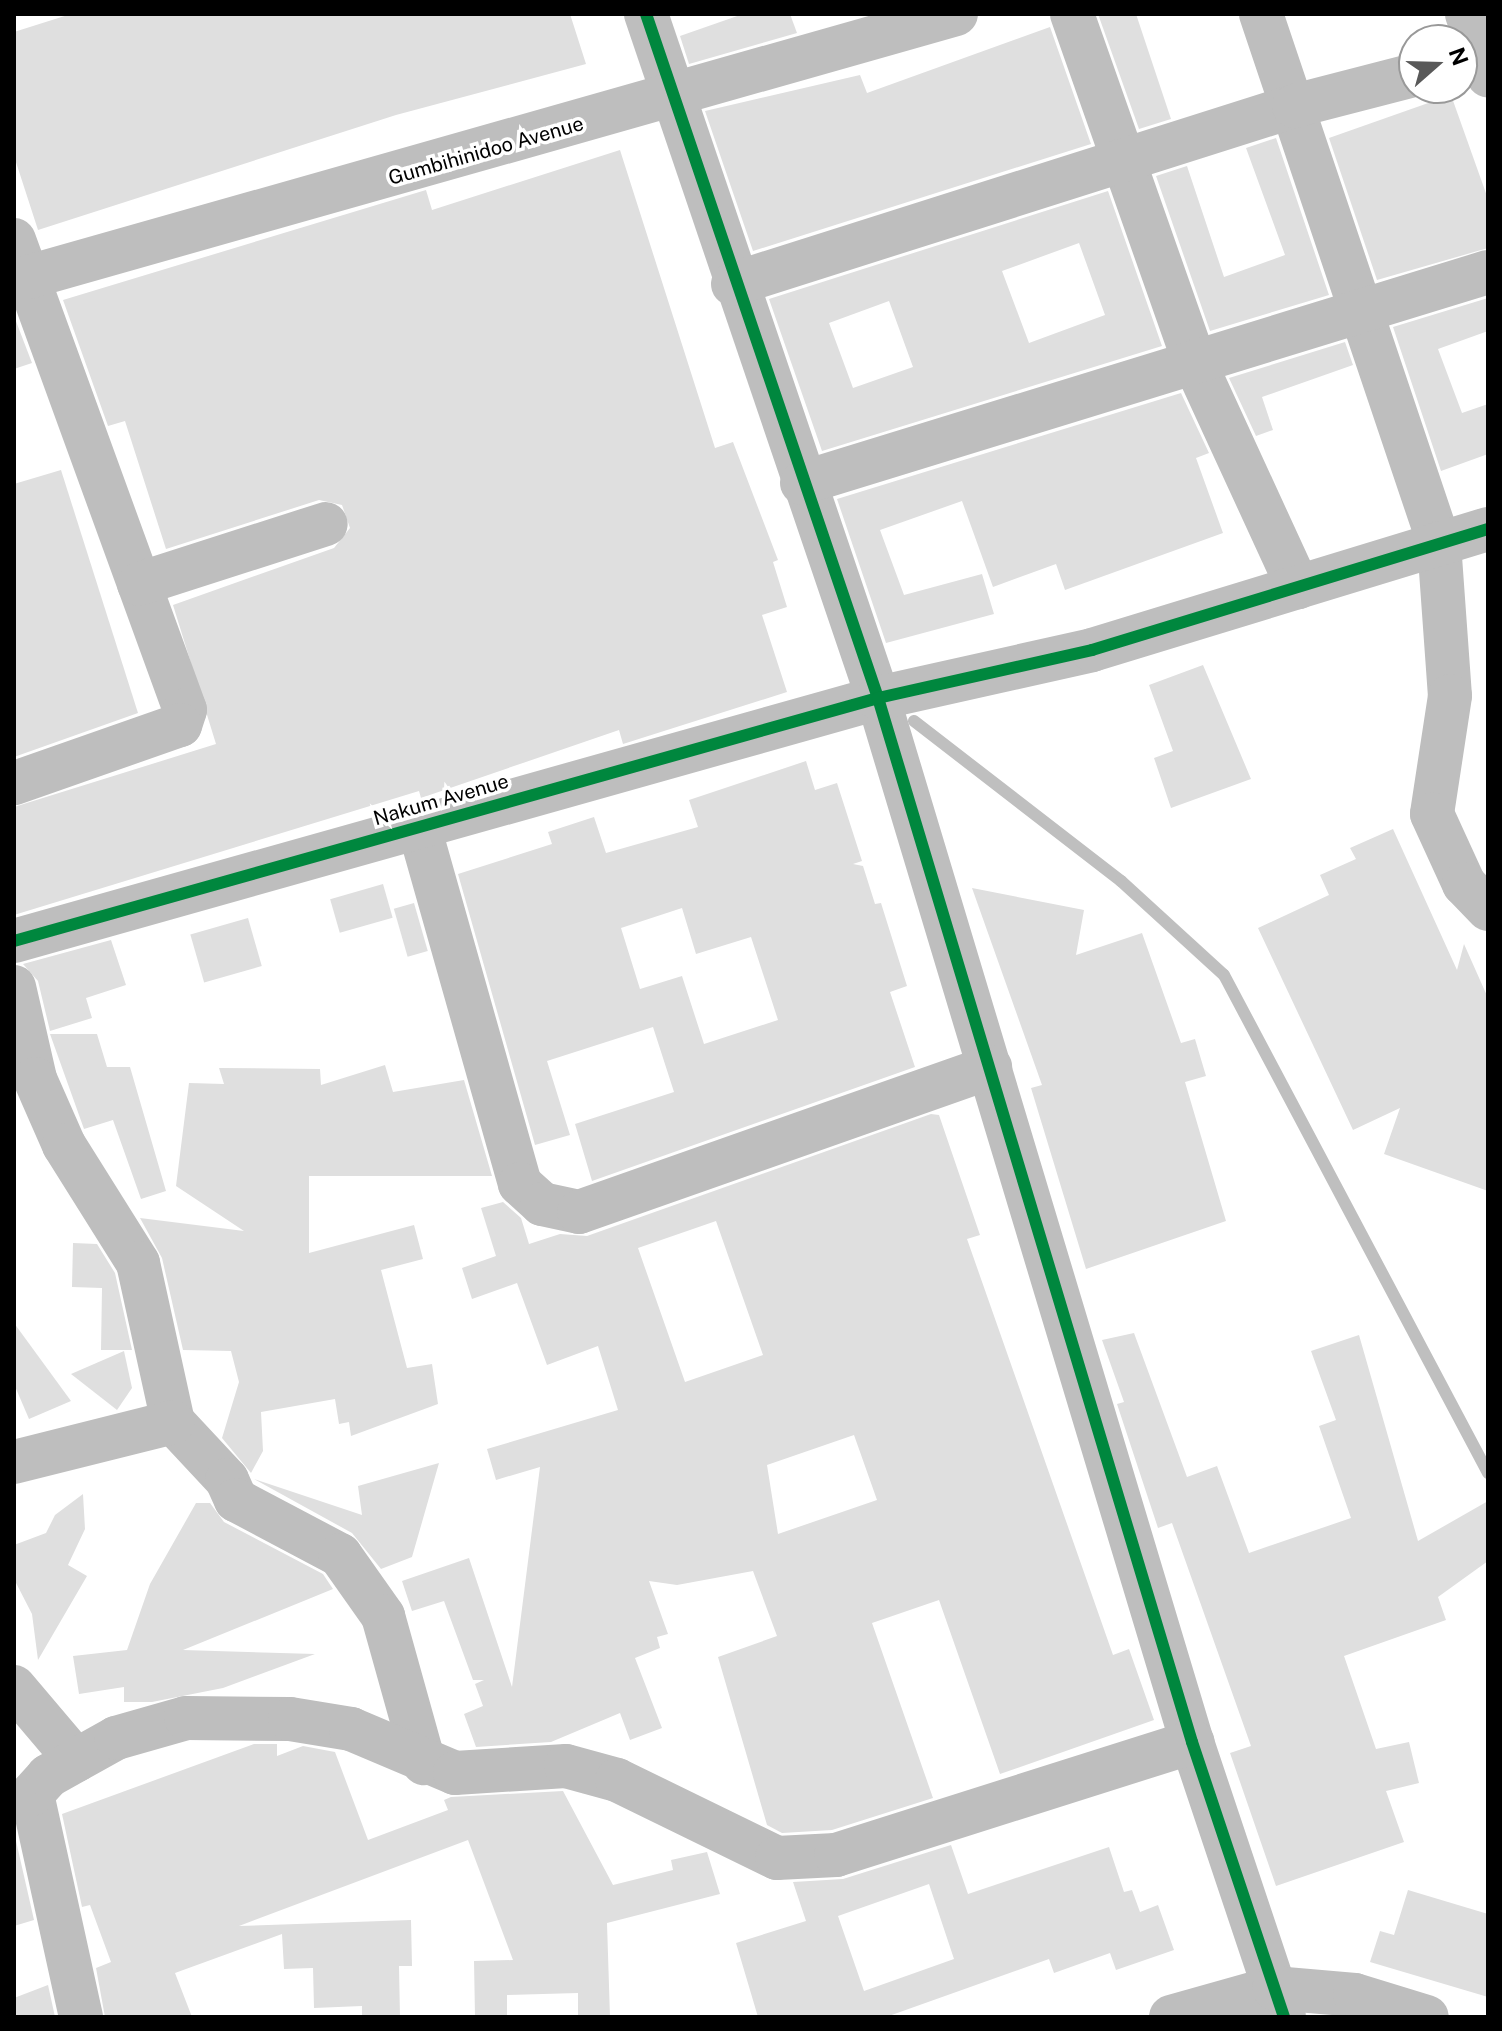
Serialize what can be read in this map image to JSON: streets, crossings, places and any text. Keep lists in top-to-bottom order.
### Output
{
  "streets": {
    "street": ["Gumbihinidoo Avenue", "Nakum Avenue"]
  },
  "north": "right"
}
